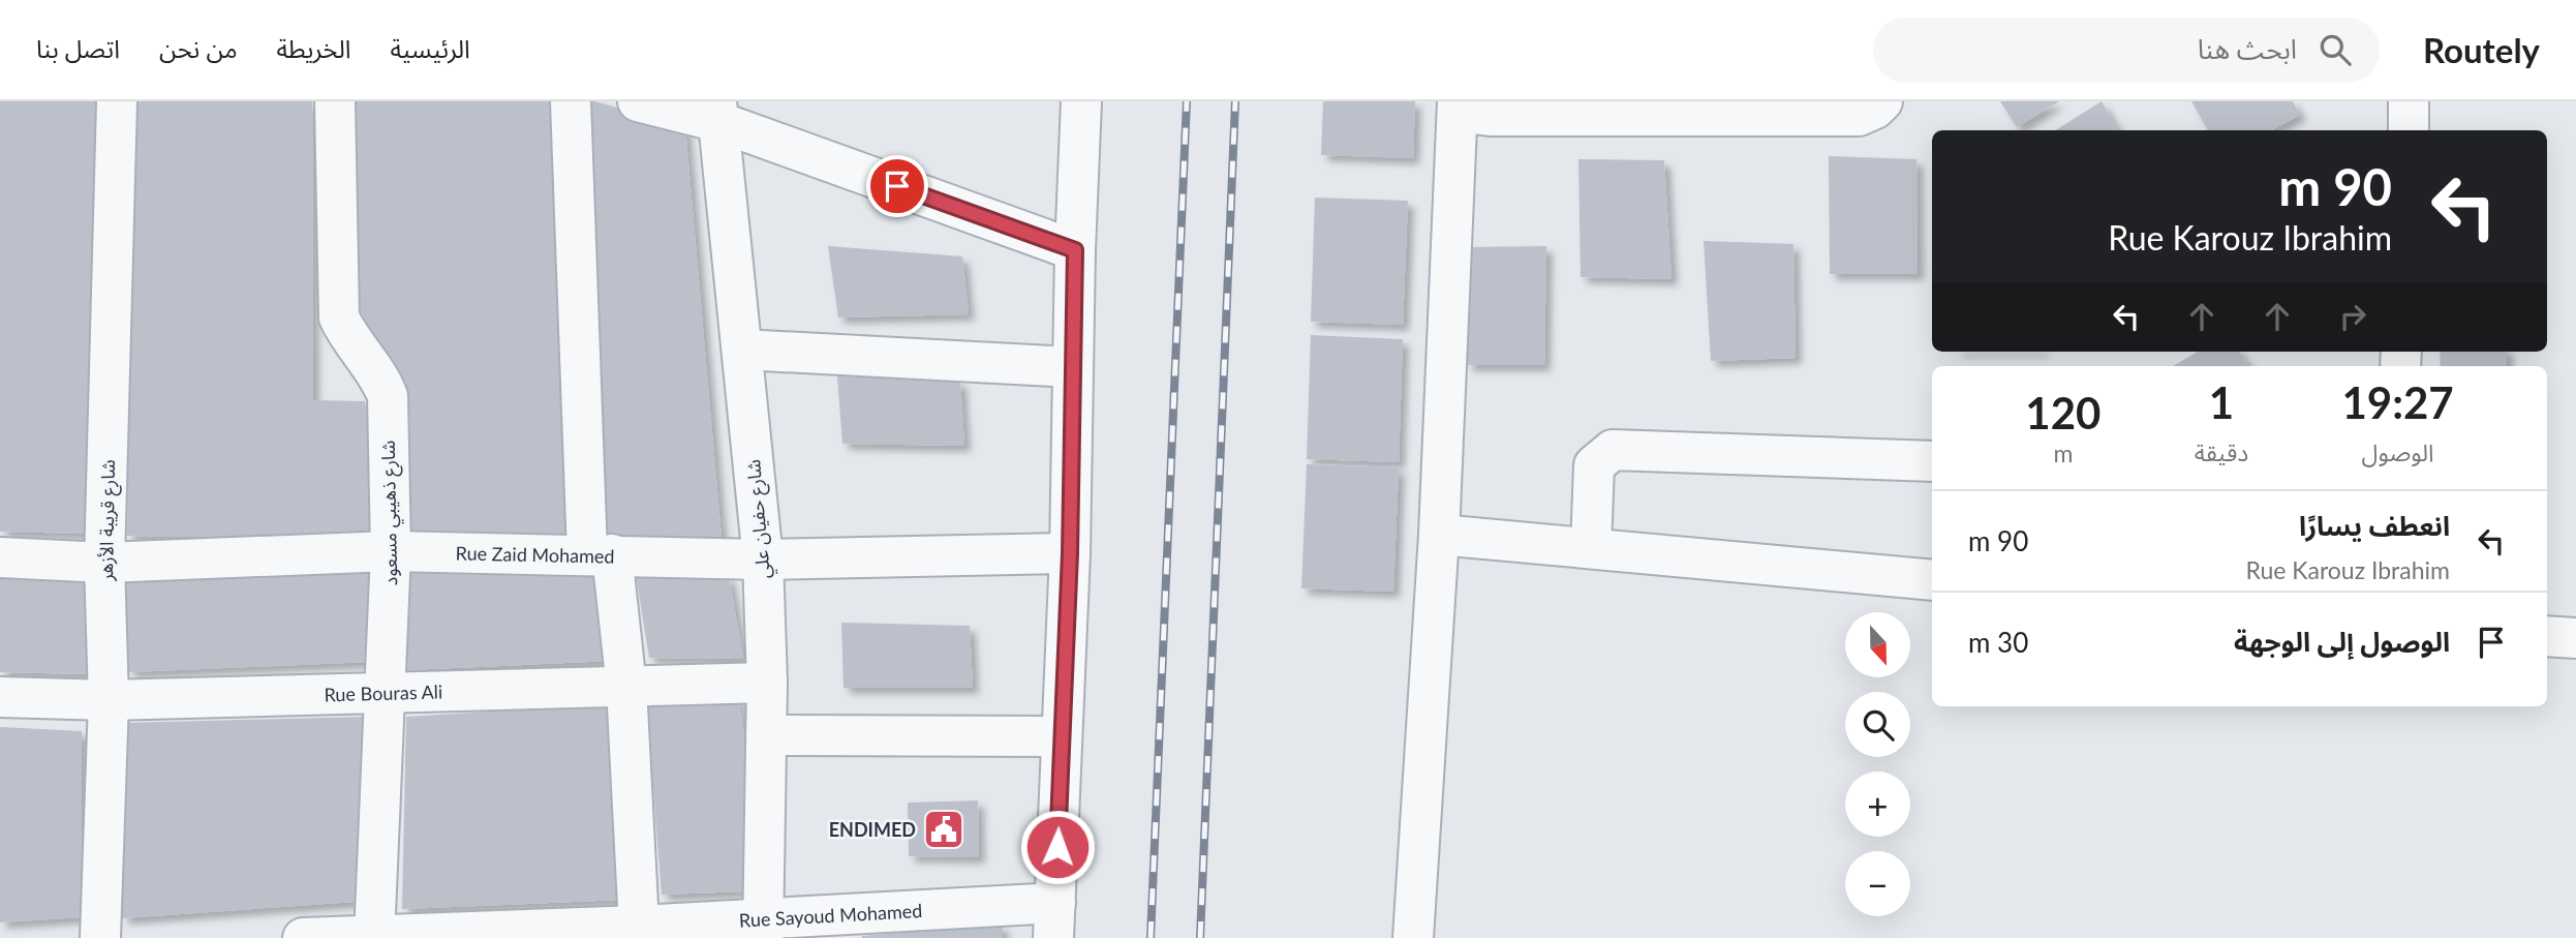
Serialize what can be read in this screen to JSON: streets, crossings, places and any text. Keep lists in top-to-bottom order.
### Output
{
  "streets": {
    "street": [
      "شارع ذهيبي مسعود",
      "شارع حفيان علي",
      "شارع قريبة الأزهر",
      "Rue Zaid Mohamed",
      "Rue Bouras Ali",
      "Rue Sayoud Mohamed"
    ]
  },
  "crossings": [
    ["شارع ذهيبي مسعود", "Rue Zaid Mohamed"],
    ["شارع ذهيبي مسعود", "Rue Bouras Ali"],
    ["شارع ذهيبي مسعود", "Rue Sayoud Mohamed"],
    ["شارع حفيان علي", "Rue Zaid Mohamed"],
    ["شارع حفيان علي", "Rue Bouras Ali"],
    ["شارع حفيان علي", "Rue Sayoud Mohamed"],
    ["شارع قريبة الأزهر", "Rue Zaid Mohamed"],
    ["شارع قريبة الأزهر", "Rue Bouras Ali"]
  ],
  "places": {
    "public building": ["ENDIMED"]
  },
  "north": "bottom",
  "page": {
    "header": "Routely",
    "search": "ابحث هنا",
    "nav": [
      "الرئيسية",
      "الخريطة",
      "من نحن",
      "اتصل بنا"
    ],
    "turn": ["90 m", "Rue Karouz Ibrahim"],
    "eta": [
      "19:27",
      "الوصول",
      "1",
      "دقيقة",
      "120",
      "m"
    ],
    "list": [
      {
        "name": "انعطف يسارًا",
        "note": "Rue Karouz Ibrahim",
        "value": "90 m"
      },
      {
        "name": "الوصول إلى الوجهة",
        "value": "30 m"
      }
    ],
    "map_buttons": ["+", "−"]
  }
}
